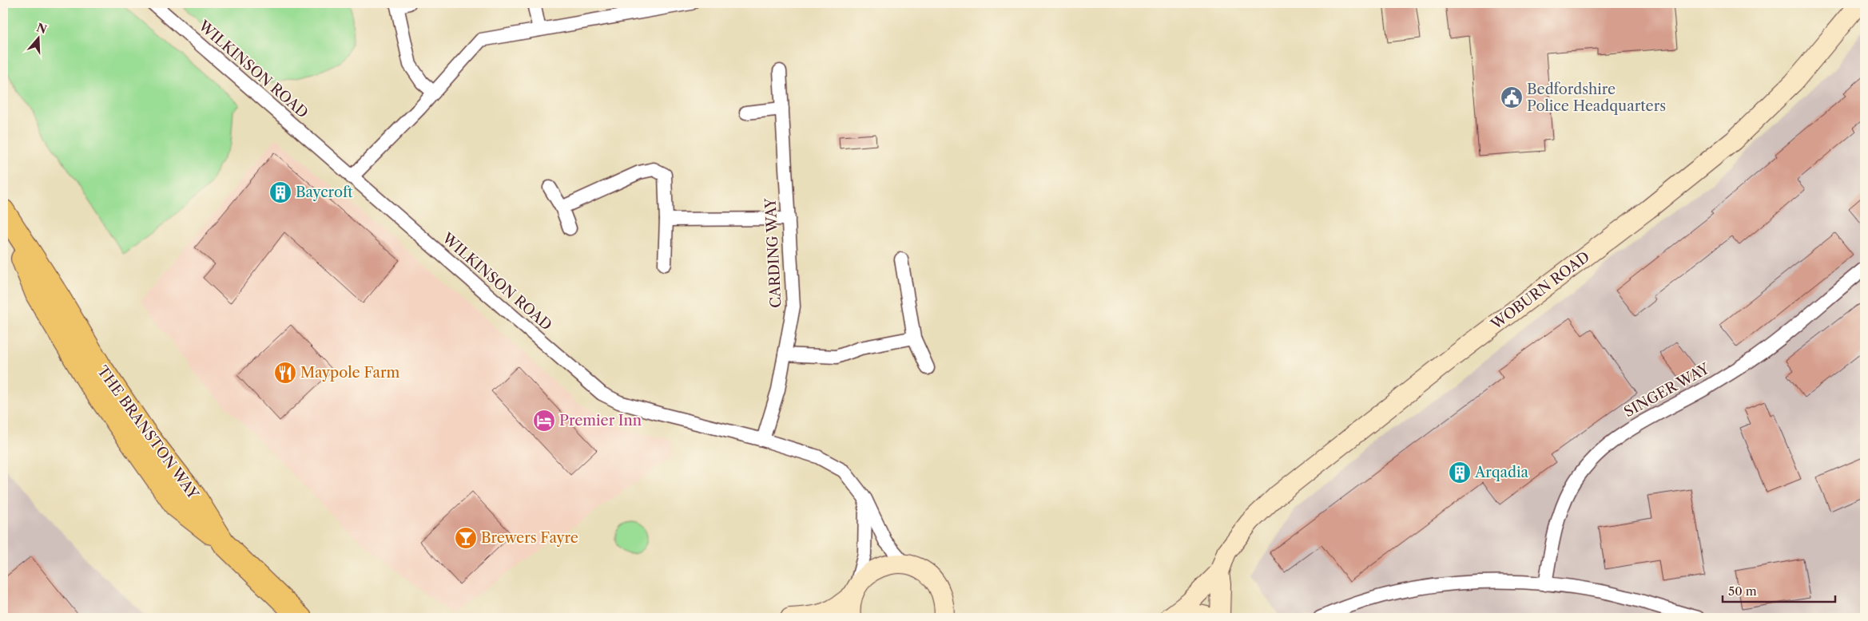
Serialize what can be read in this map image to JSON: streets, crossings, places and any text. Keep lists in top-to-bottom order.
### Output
{
  "streets": {
    "highway": ["THE BRANSTON WAY"],
    "main road": ["WOBURN ROAD"],
    "street": ["WILKINSON ROAD", "CARDING WAY", "SINGER WAY"]
  },
  "crossings": [
    ["WILKINSON ROAD", "CARDING WAY"]
  ],
  "places": {
    "public building": ["Bedfordshire Police Headquarters"],
    "building": ["Baycroft", "Arqadia"],
    "restaurant": ["Maypole Farm"],
    "hotel": ["Premier Inn"],
    "bar": ["Brewers Fayre"]
  },
  "scale_bar": "50 m",
  "north": "top"
}
